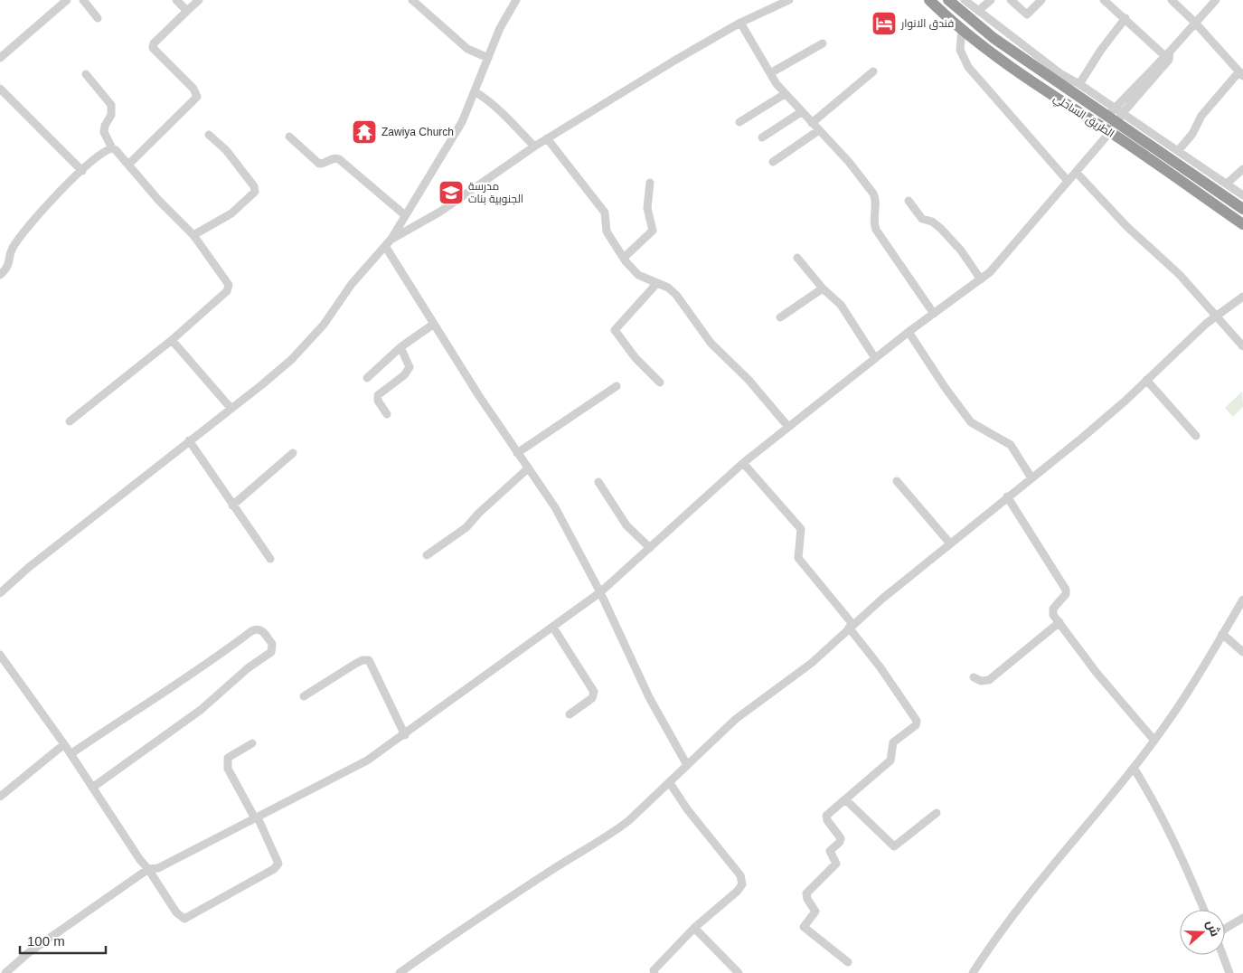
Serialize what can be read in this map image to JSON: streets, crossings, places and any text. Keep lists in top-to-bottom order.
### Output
{
  "streets": {
    "highway": ["الطريق الساحلي"]
  },
  "places": {
    "hotel": ["فندق الانوار"],
    "temple": ["Zawiya Church"],
    "school or university": ["مدرسة الجنوبية بنات"]
  },
  "scale_bar": "100 m",
  "north": "right"
}
